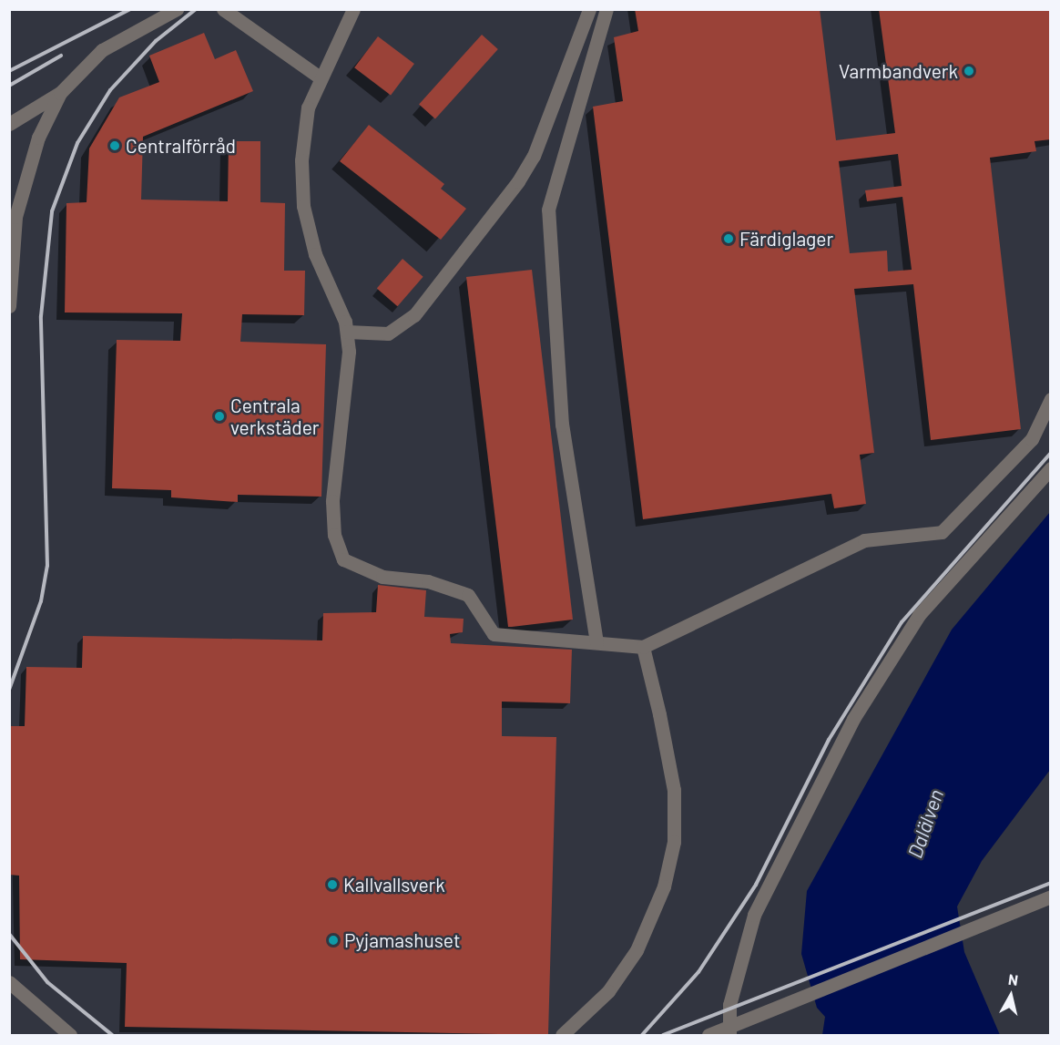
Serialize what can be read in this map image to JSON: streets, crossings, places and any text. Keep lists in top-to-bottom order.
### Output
{
  "water": ["Dalälven"],
  "places": [
    "Varmbandverk",
    "Centralförråd",
    "Färdiglager",
    "Centrala verkstäder",
    "Kallvallsverk",
    "Pyjamashuset"
  ],
  "north": "top"
}
